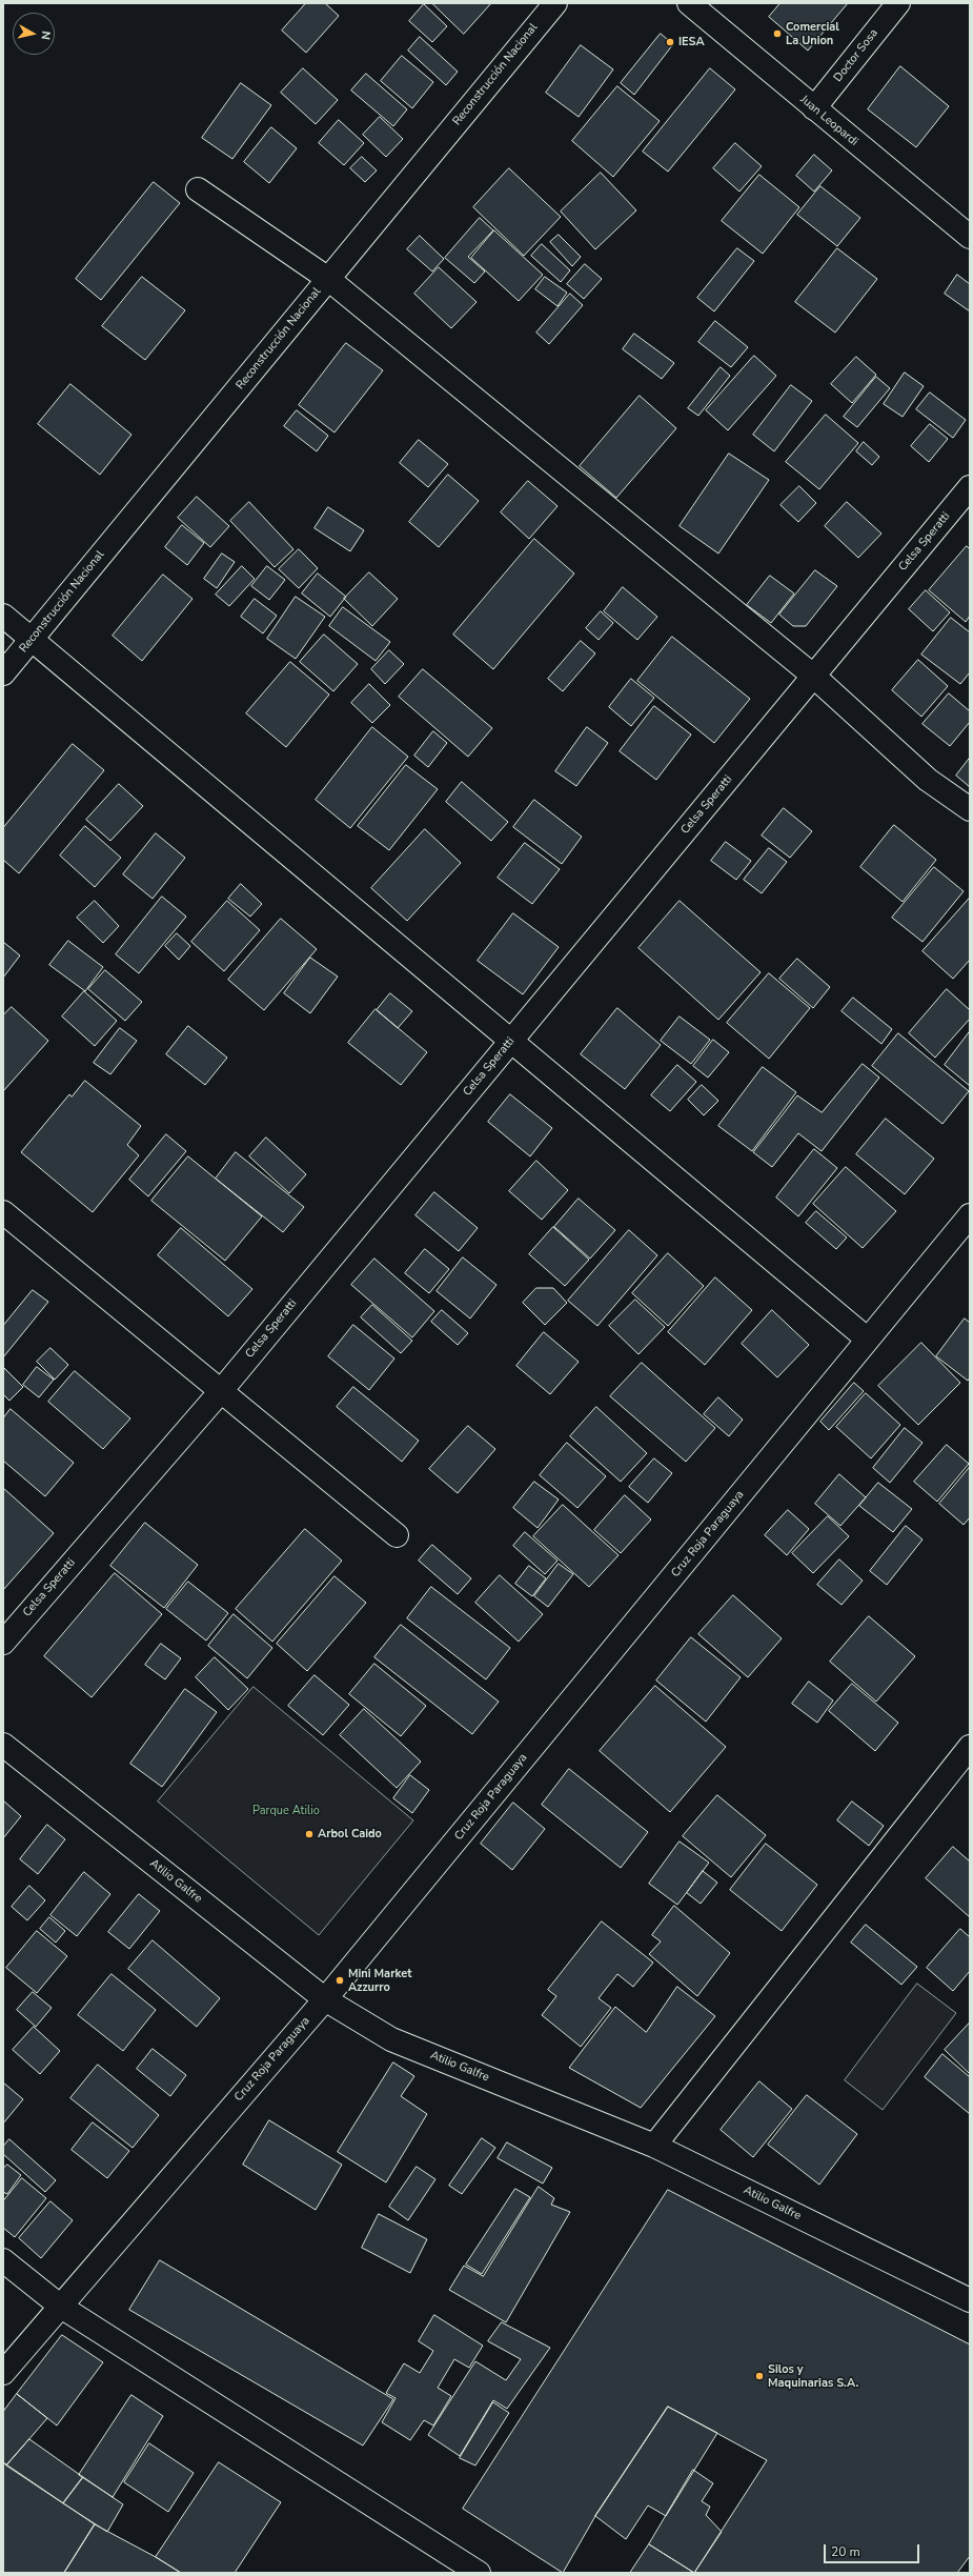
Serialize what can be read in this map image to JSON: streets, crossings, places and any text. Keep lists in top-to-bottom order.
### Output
{
  "streets": {
    "street": [
      "Doctor Sosa",
      "Reconstrucción Nacional",
      "Juan Leopardi",
      "Celsa Speratti",
      "Cruz Roja Paraguaya",
      "Atilio Galfre"
    ]
  },
  "crossings": [
    ["Doctor Sosa", "Juan Leopardi"],
    ["Cruz Roja Paraguaya", "Atilio Galfre"]
  ],
  "parks": ["Parque Atilio"],
  "places": [
    "Comercial La Union",
    "IESA",
    "Arbol Caido",
    "Mini Market Azzurro",
    "Silos y Maquinarias S.A."
  ],
  "scale_bar": "20 m",
  "north": "right"
}
